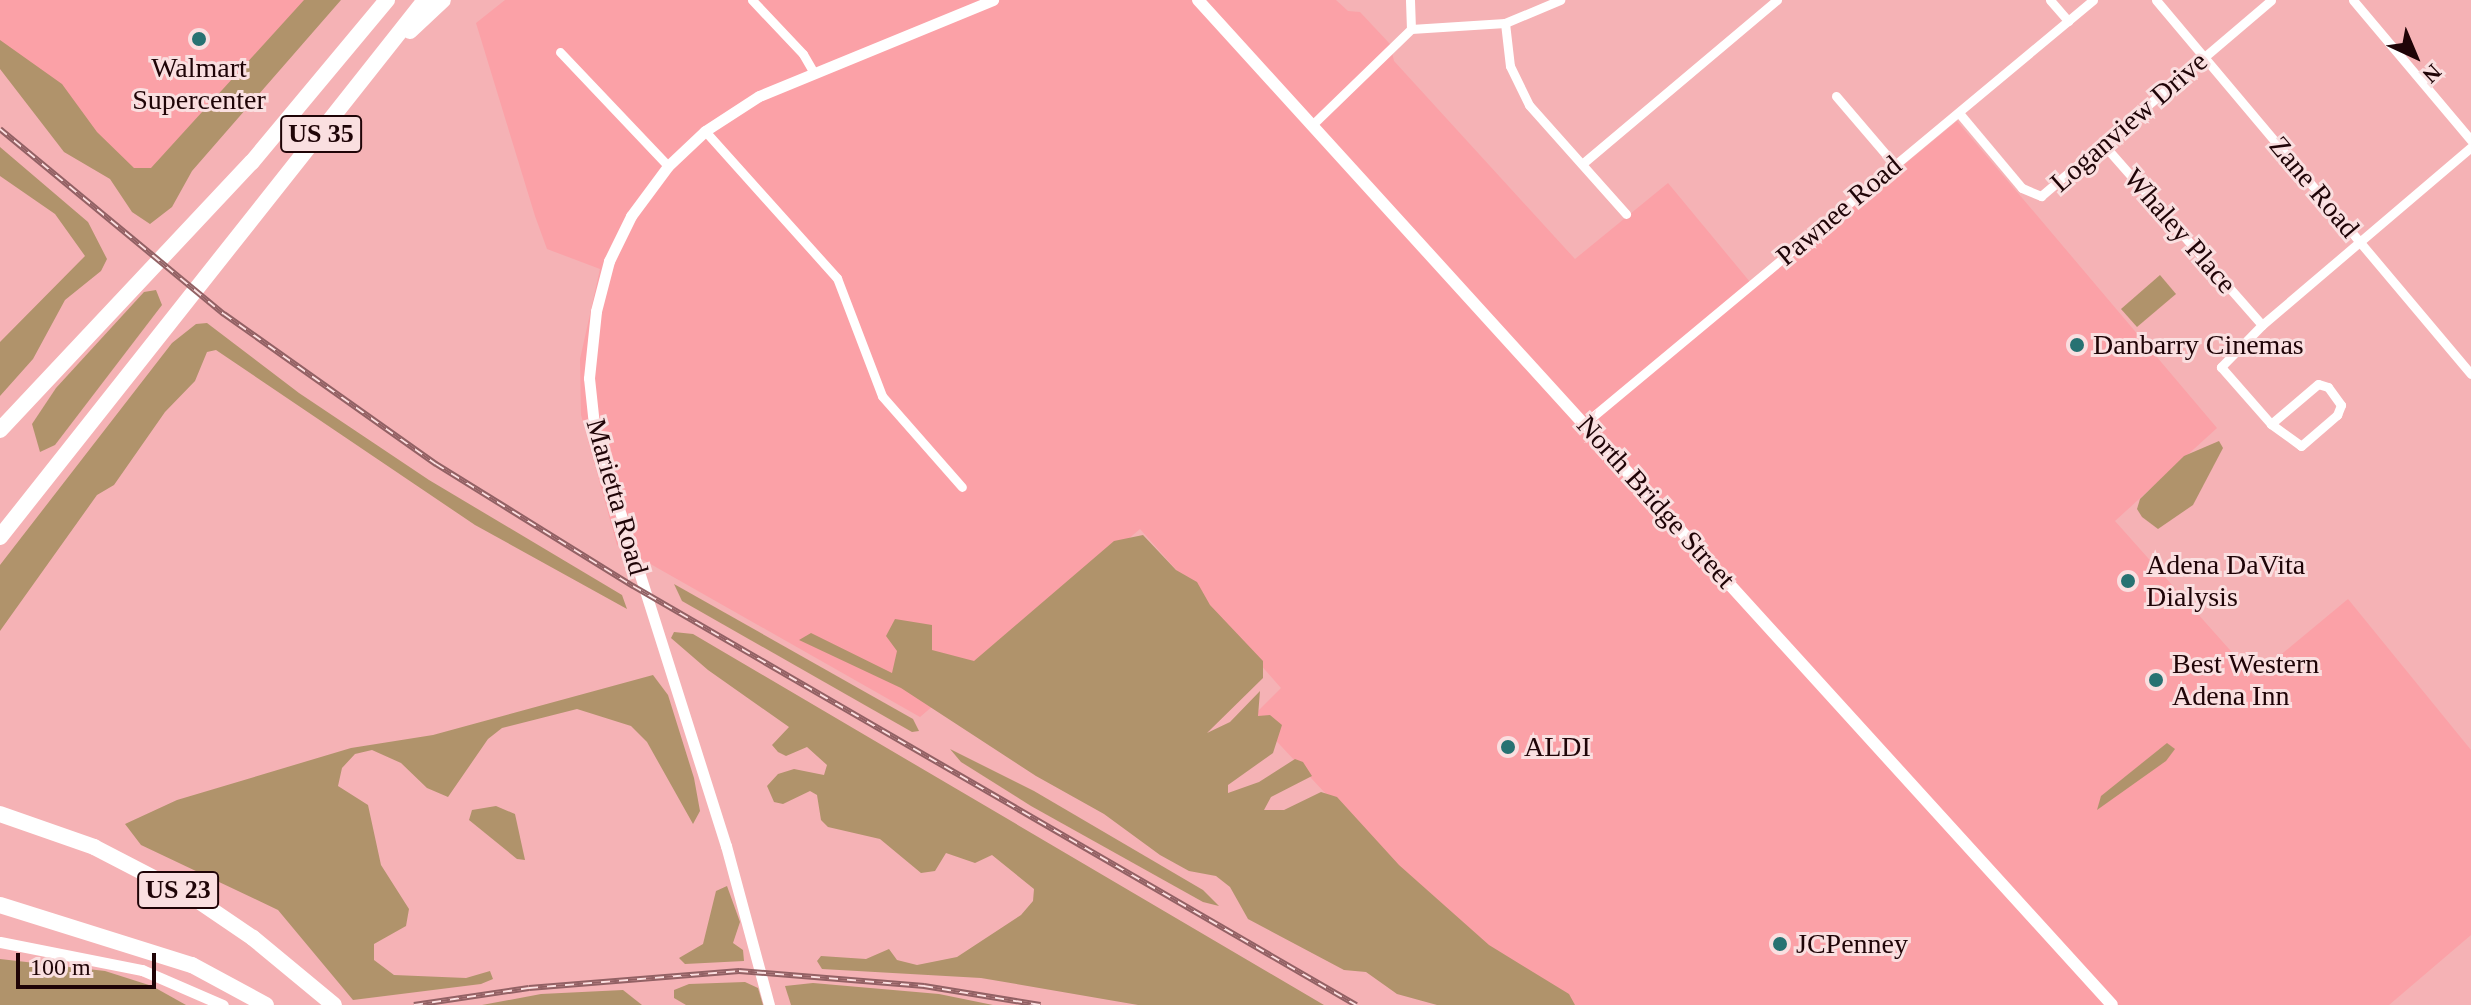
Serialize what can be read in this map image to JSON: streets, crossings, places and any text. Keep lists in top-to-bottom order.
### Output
{
  "streets": {
    "highway": ["US 35", "US 23"],
    "main road": ["North Bridge Street"],
    "street": [
      "Loganview Drive",
      "Zane Road",
      "Pawnee Road",
      "Whaley Place",
      "Marietta Road"
    ]
  },
  "crossings": [
    ["Loganview Drive", "Zane Road"],
    ["Loganview Drive", "Pawnee Road"],
    ["Loganview Drive", "Whaley Place"],
    ["Pawnee Road", "North Bridge Street"]
  ],
  "places": [
    "Walmart Supercenter",
    "Danbarry Cinemas",
    "Adena DaVita Dialysis",
    "Best Western Adena Inn",
    "ALDI",
    "JCPenney"
  ],
  "scale_bar": "100 m",
  "north": "bottom right"
}
